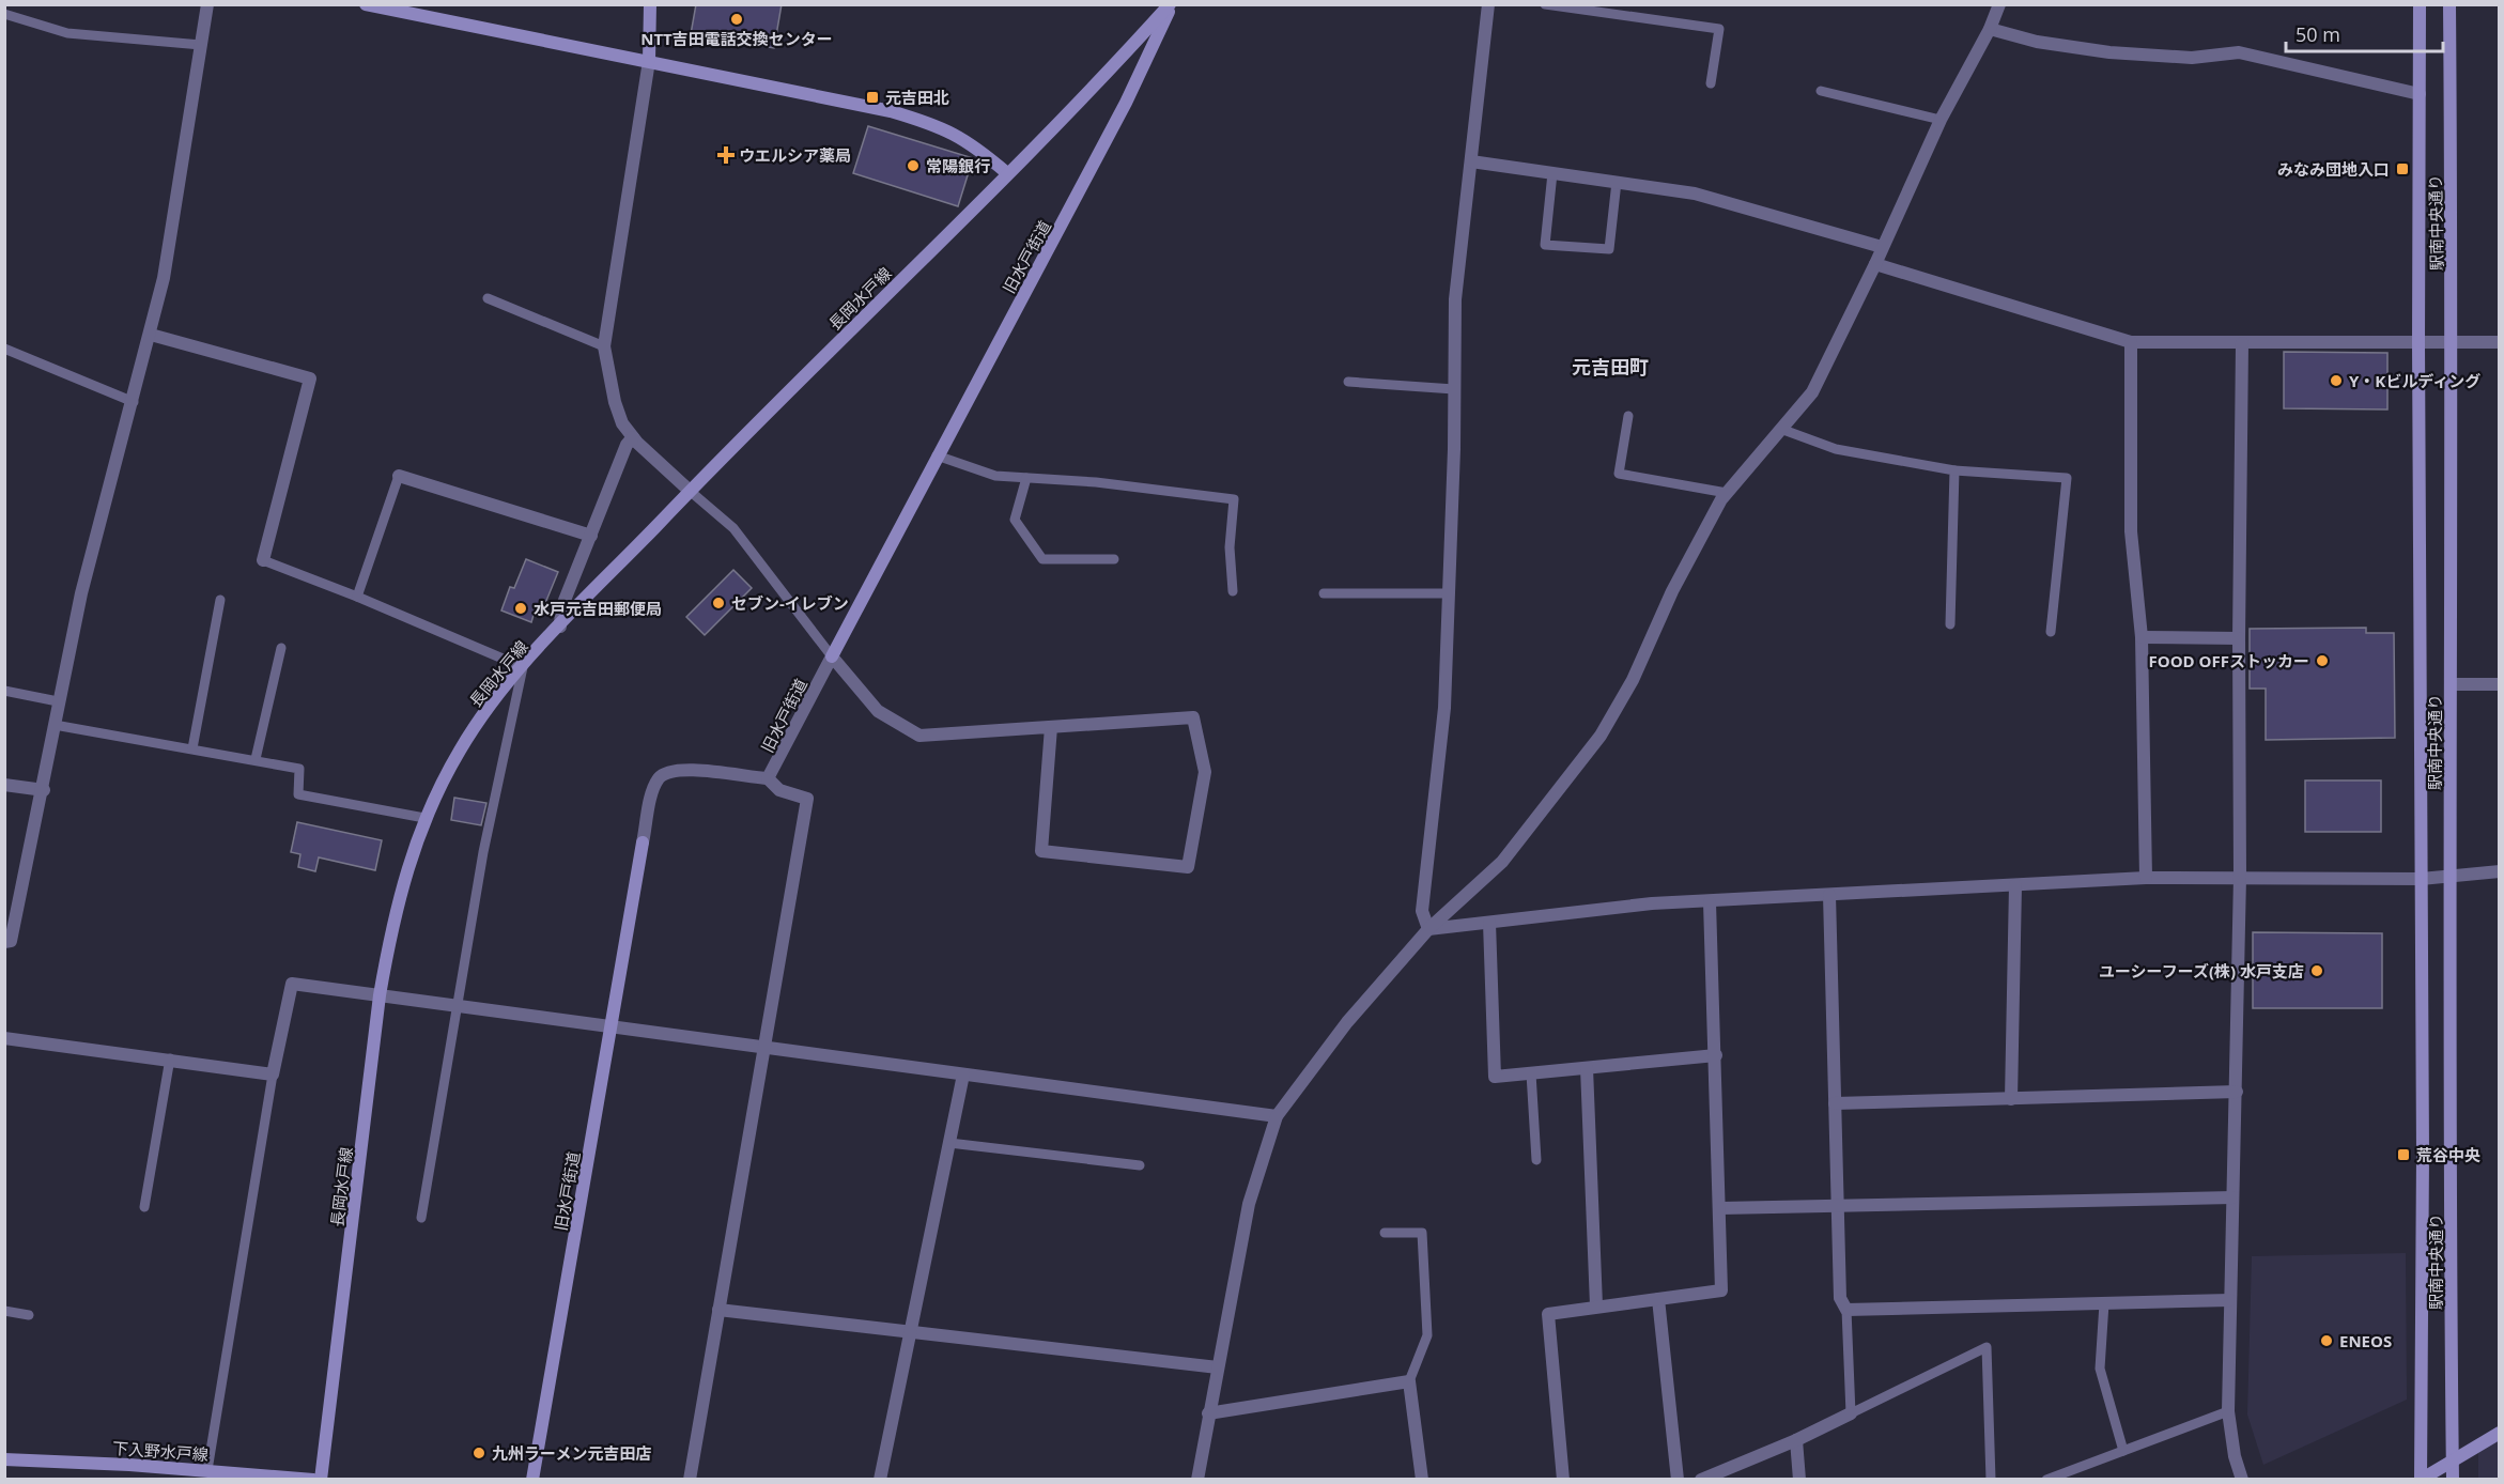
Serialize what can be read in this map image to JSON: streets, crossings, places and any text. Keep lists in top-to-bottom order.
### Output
{
  "streets": {
    "street": [
      "駅南中央通り",
      "旧水戸街道",
      "長岡水戸線",
      "下入野水戸線"
    ]
  },
  "crossings": [
    ["旧水戸街道", "長岡水戸線"]
  ],
  "districts": ["元吉田町"],
  "places": {
    "other": [
      "NTT吉田電話交換センター",
      "常陽銀行",
      "Y・Kビルディング",
      "セブン-イレブン",
      "水戸元吉田郵便局",
      "FOOD OFFストッカー",
      "ユーシーフーズ(株) 水戸支店",
      "ENEOS",
      "九州ラーメン元吉田店"
    ],
    "transit": ["元吉田北", "みなみ団地入口", "荒谷中央"],
    "health": ["ウエルシア薬局"]
  },
  "scale_bar": "50 m"
}
